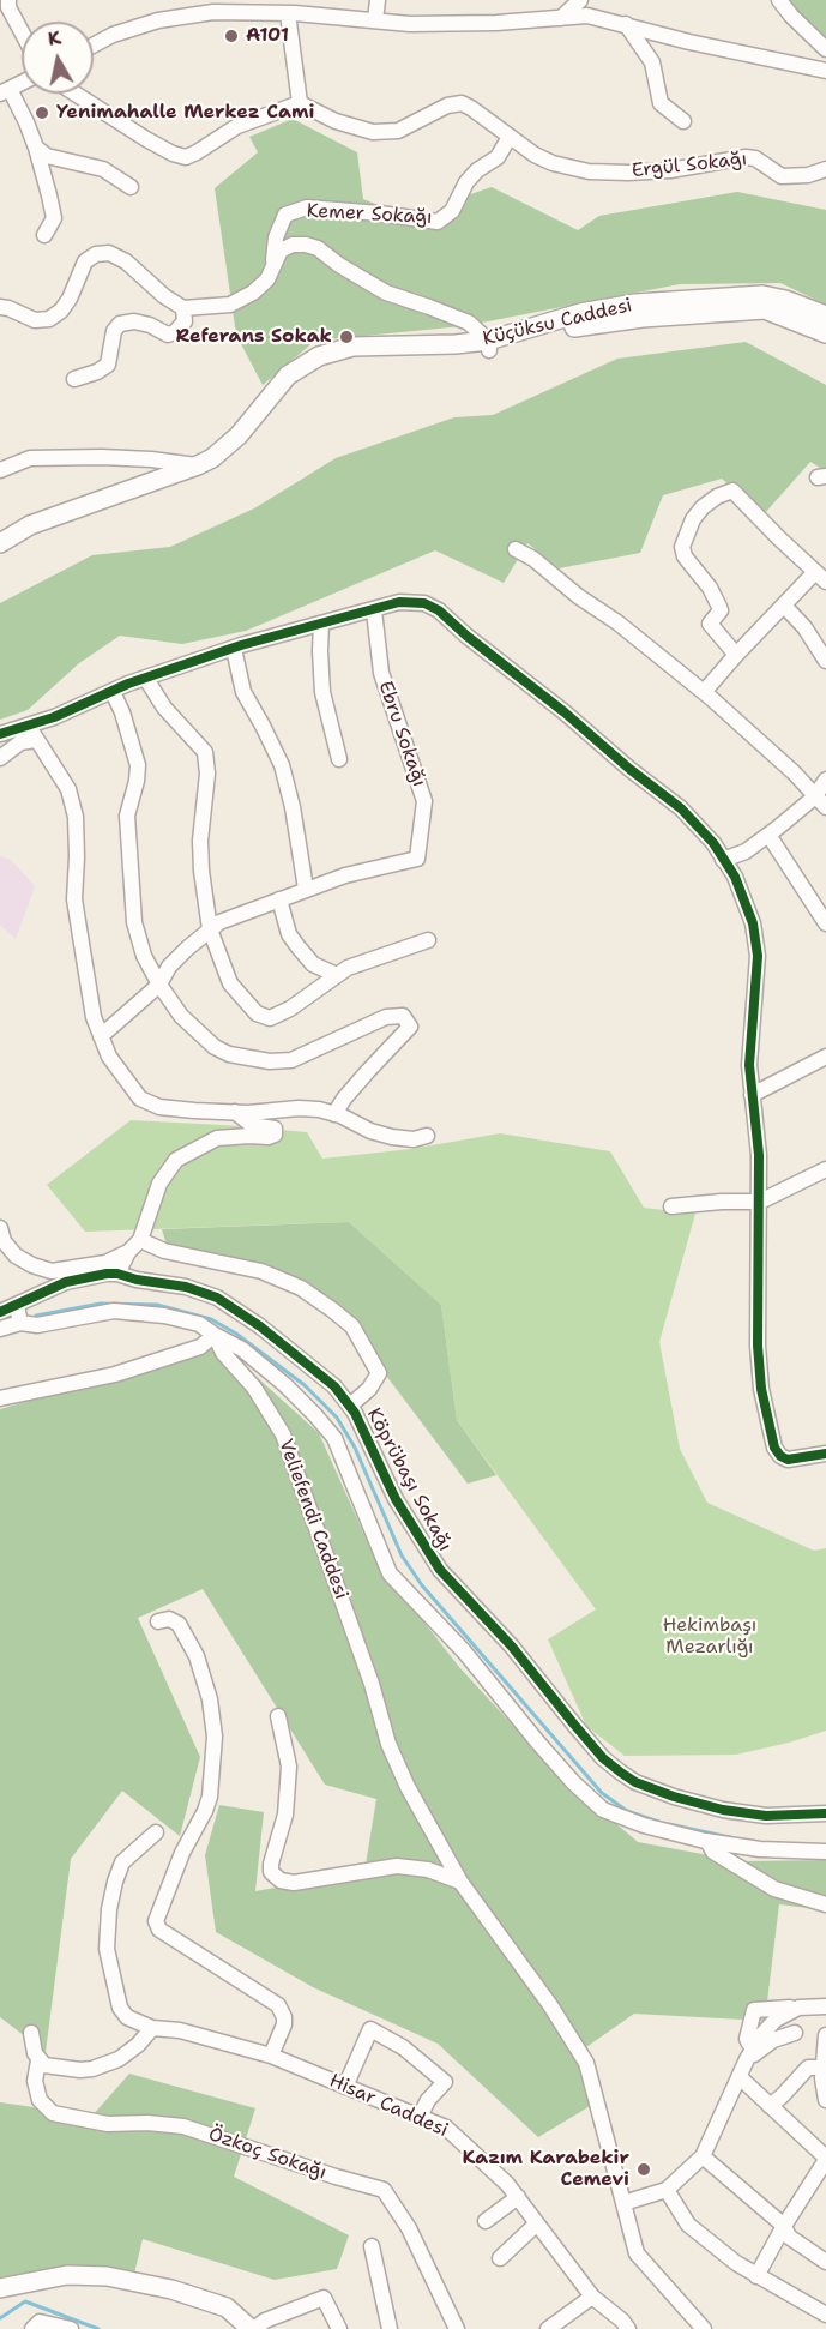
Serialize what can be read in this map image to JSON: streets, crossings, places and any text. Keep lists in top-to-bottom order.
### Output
{
  "streets": {
    "main road": ["Küçüksu Caddesi"],
    "street": [
      "Ergül Sokağı",
      "Kemer Sokağı",
      "Ebru Sokağı",
      "Köprübaşı Sokağı",
      "Veliefendi Caddesi",
      "Hisar Caddesi",
      "Özkoç Sokağı"
    ]
  },
  "crossings": [
    ["Ergül Sokağı", "Kemer Sokağı"]
  ],
  "parks": ["Hekimbaşı Mezarlığı"],
  "places": [
    "A101",
    "Yenimahalle Merkez Cami",
    "Referans Sokak",
    "Kazım Karabekir Cemevi"
  ],
  "north": "top"
}
